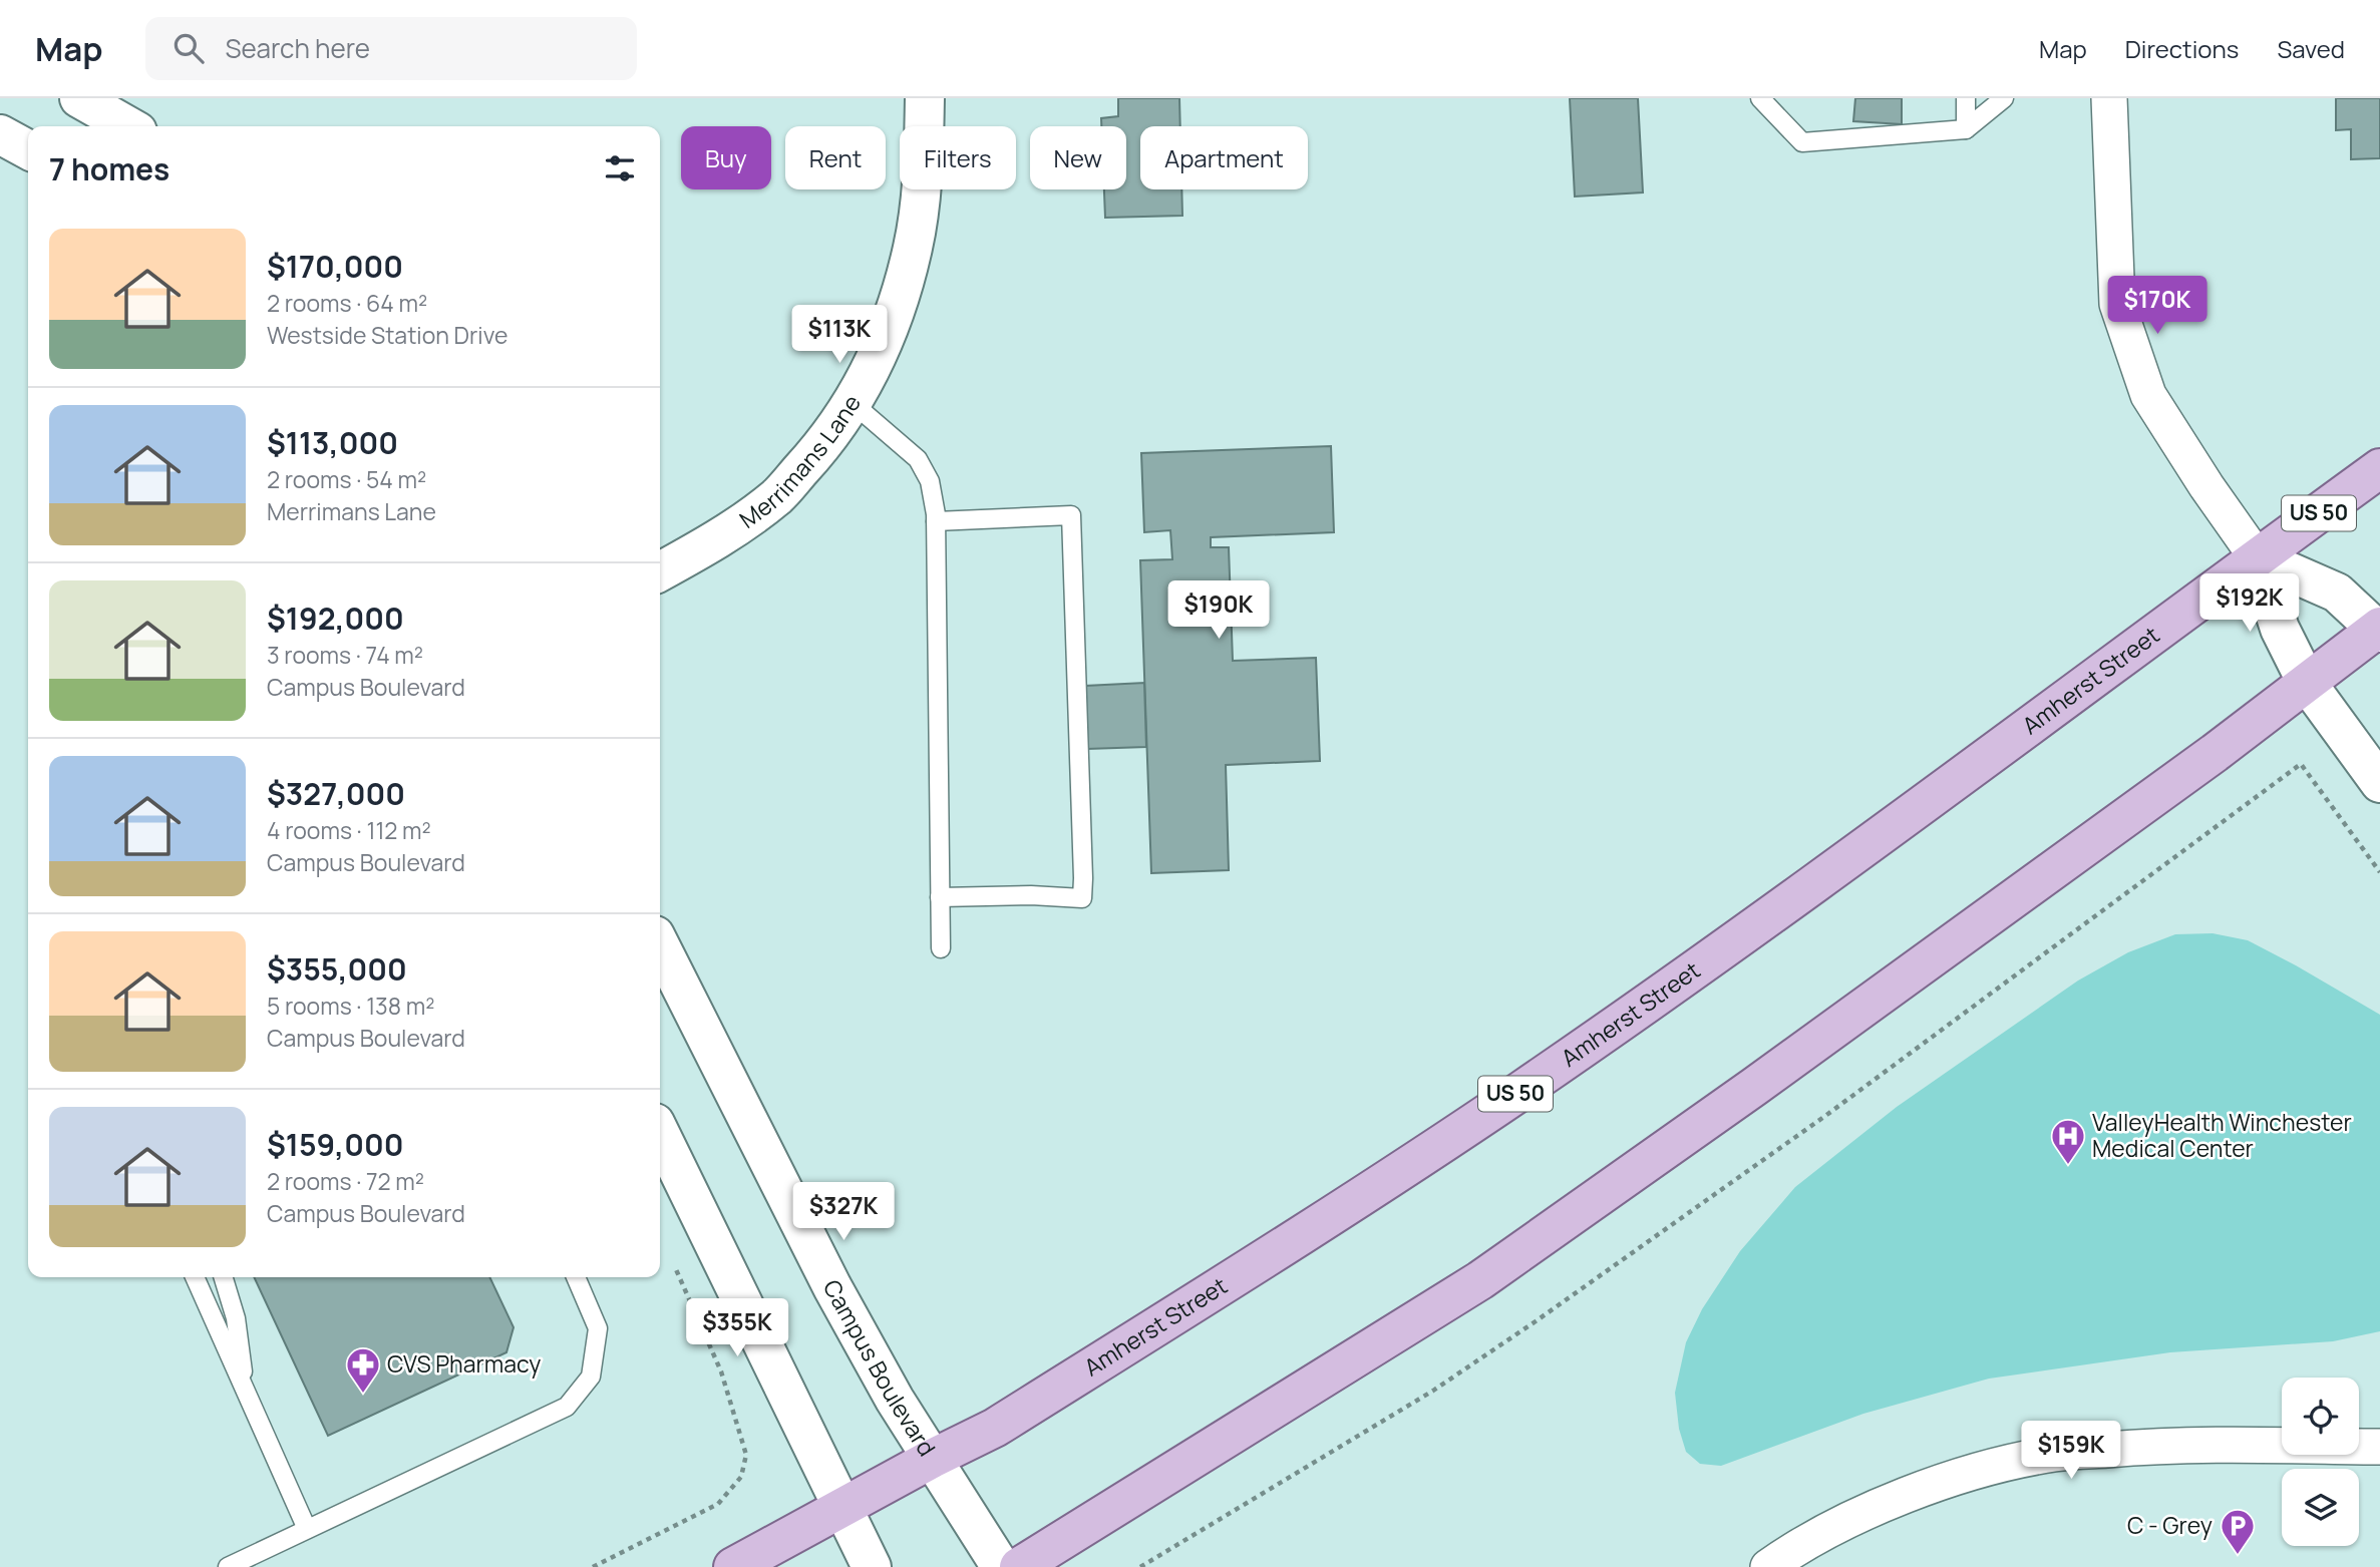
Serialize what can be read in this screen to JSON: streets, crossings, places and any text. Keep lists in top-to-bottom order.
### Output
{
  "streets": {
    "main road": [
      "Merrimans Lane",
      "US 50",
      "Amherst Street",
      "Campus Boulevard"
    ]
  },
  "crossings": [
    ["Amherst Street", "Campus Boulevard"]
  ],
  "places": {
    "hospital": ["ValleyHealth Winchester Medical Center"],
    "pharmacy": ["CVS Pharmacy"],
    "parking": ["C - Grey"]
  },
  "page": {
    "header": "Map",
    "search": "Search here",
    "nav": ["Map", "Directions", "Saved"],
    "chip": [
      "Buy",
      "Rent",
      "Filters",
      "New",
      "Apartment"
    ],
    "heading": "7 homes",
    "list": [
      {
        "name": "$170,000",
        "note": "2 rooms · 64 m² · Westside Station Drive"
      },
      {
        "name": "$113,000",
        "note": "2 rooms · 54 m² · Merrimans Lane"
      },
      {
        "name": "$192,000",
        "note": "3 rooms · 74 m² · Campus Boulevard"
      },
      {
        "name": "$327,000",
        "note": "4 rooms · 112 m² · Campus Boulevard"
      },
      {
        "name": "$355,000",
        "note": "5 rooms · 138 m² · Campus Boulevard"
      },
      {
        "name": "$159,000",
        "note": "2 rooms · 72 m² · Campus Boulevard"
      }
    ],
    "price": [
      "$170K",
      "$113K",
      "$192K",
      "$190K",
      "$327K",
      "$355K",
      "$159K"
    ]
  }
}
